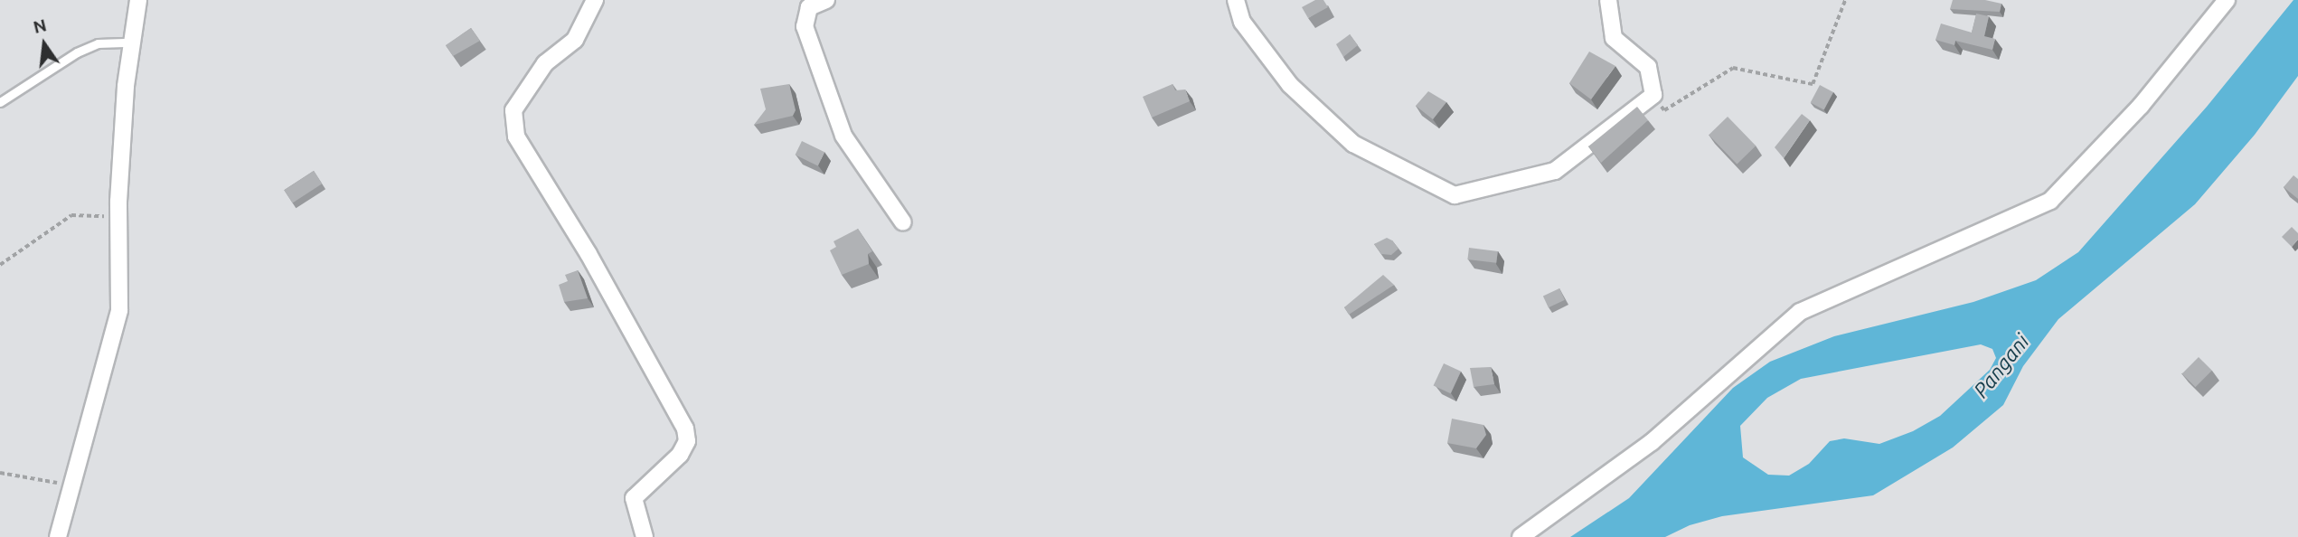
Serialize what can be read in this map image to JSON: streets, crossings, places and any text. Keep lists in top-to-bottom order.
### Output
{
  "water": ["Pangani"],
  "north": "top"
}
